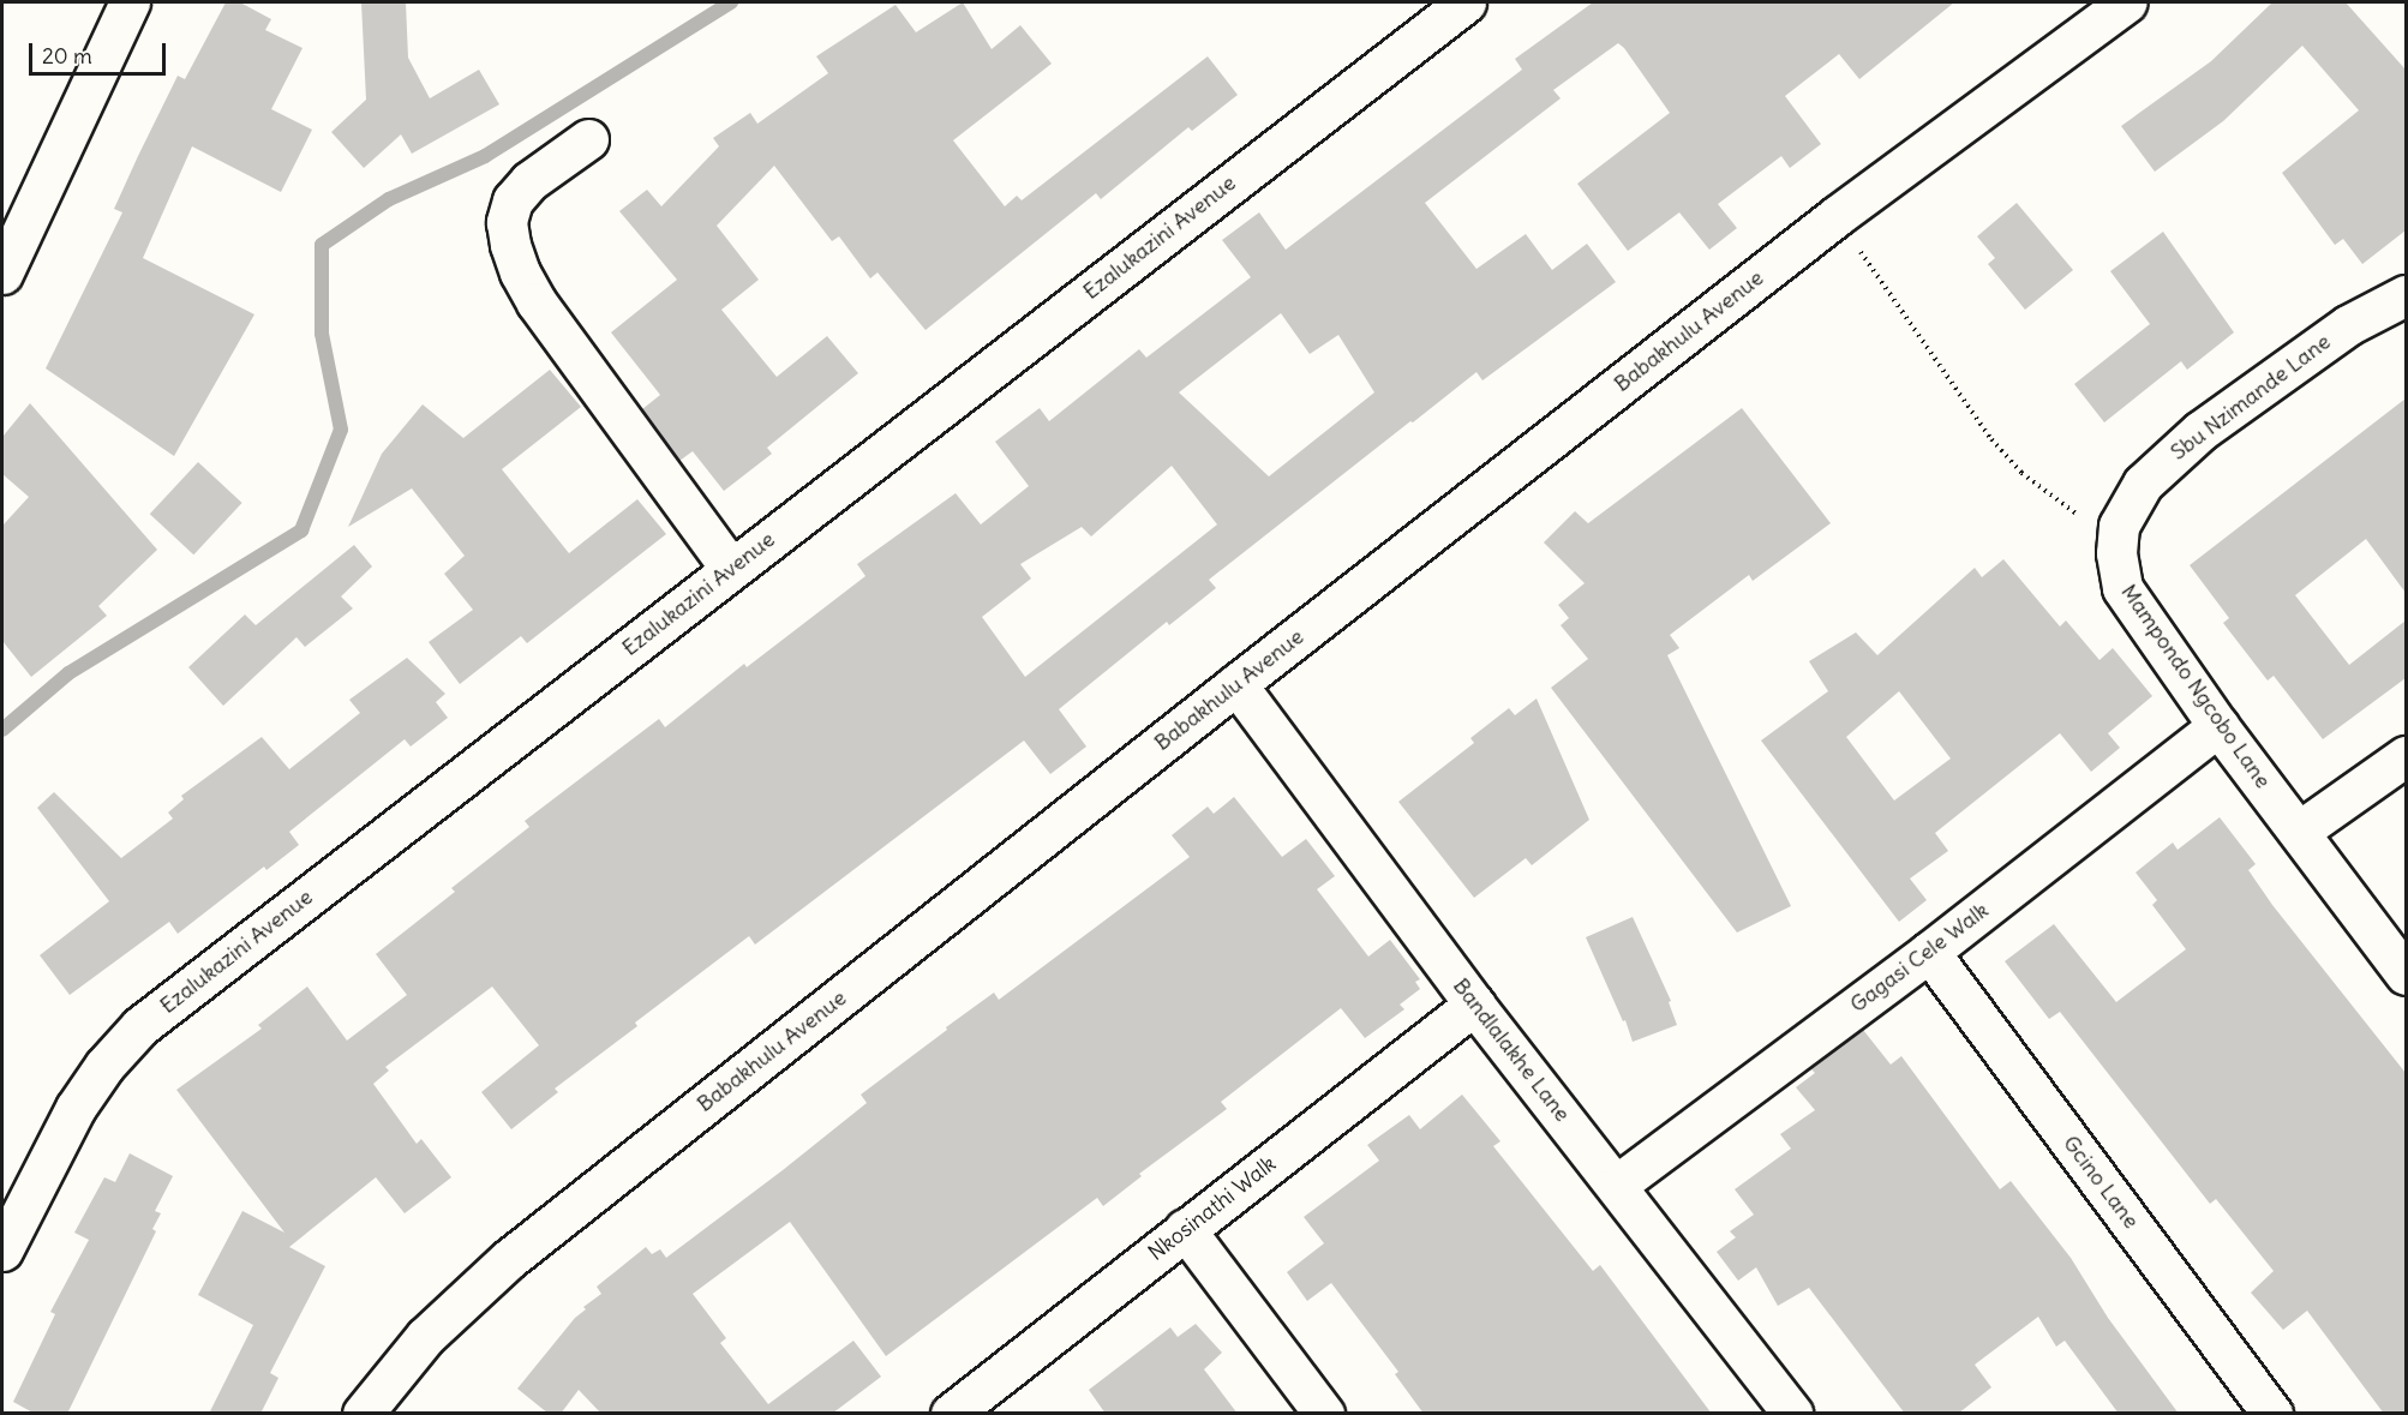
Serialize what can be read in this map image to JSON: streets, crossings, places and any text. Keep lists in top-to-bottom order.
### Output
{
  "streets": {
    "street": [
      "Ezalukazini Avenue",
      "Babakhulu Avenue",
      "Sbu Nzimande Lane",
      "Mampondo Ngcobo Lane",
      "Gagasi Cele Walk",
      "Bandlalakhe Lane",
      "Gcino Lane",
      "Nkosinathi Walk"
    ]
  },
  "crossings": [
    ["Babakhulu Avenue", "Bandlalakhe Lane"],
    ["Sbu Nzimande Lane", "Mampondo Ngcobo Lane"],
    ["Mampondo Ngcobo Lane", "Gagasi Cele Walk"],
    ["Gagasi Cele Walk", "Bandlalakhe Lane"],
    ["Gagasi Cele Walk", "Gcino Lane"],
    ["Bandlalakhe Lane", "Nkosinathi Walk"]
  ],
  "scale_bar": "20 m"
}
